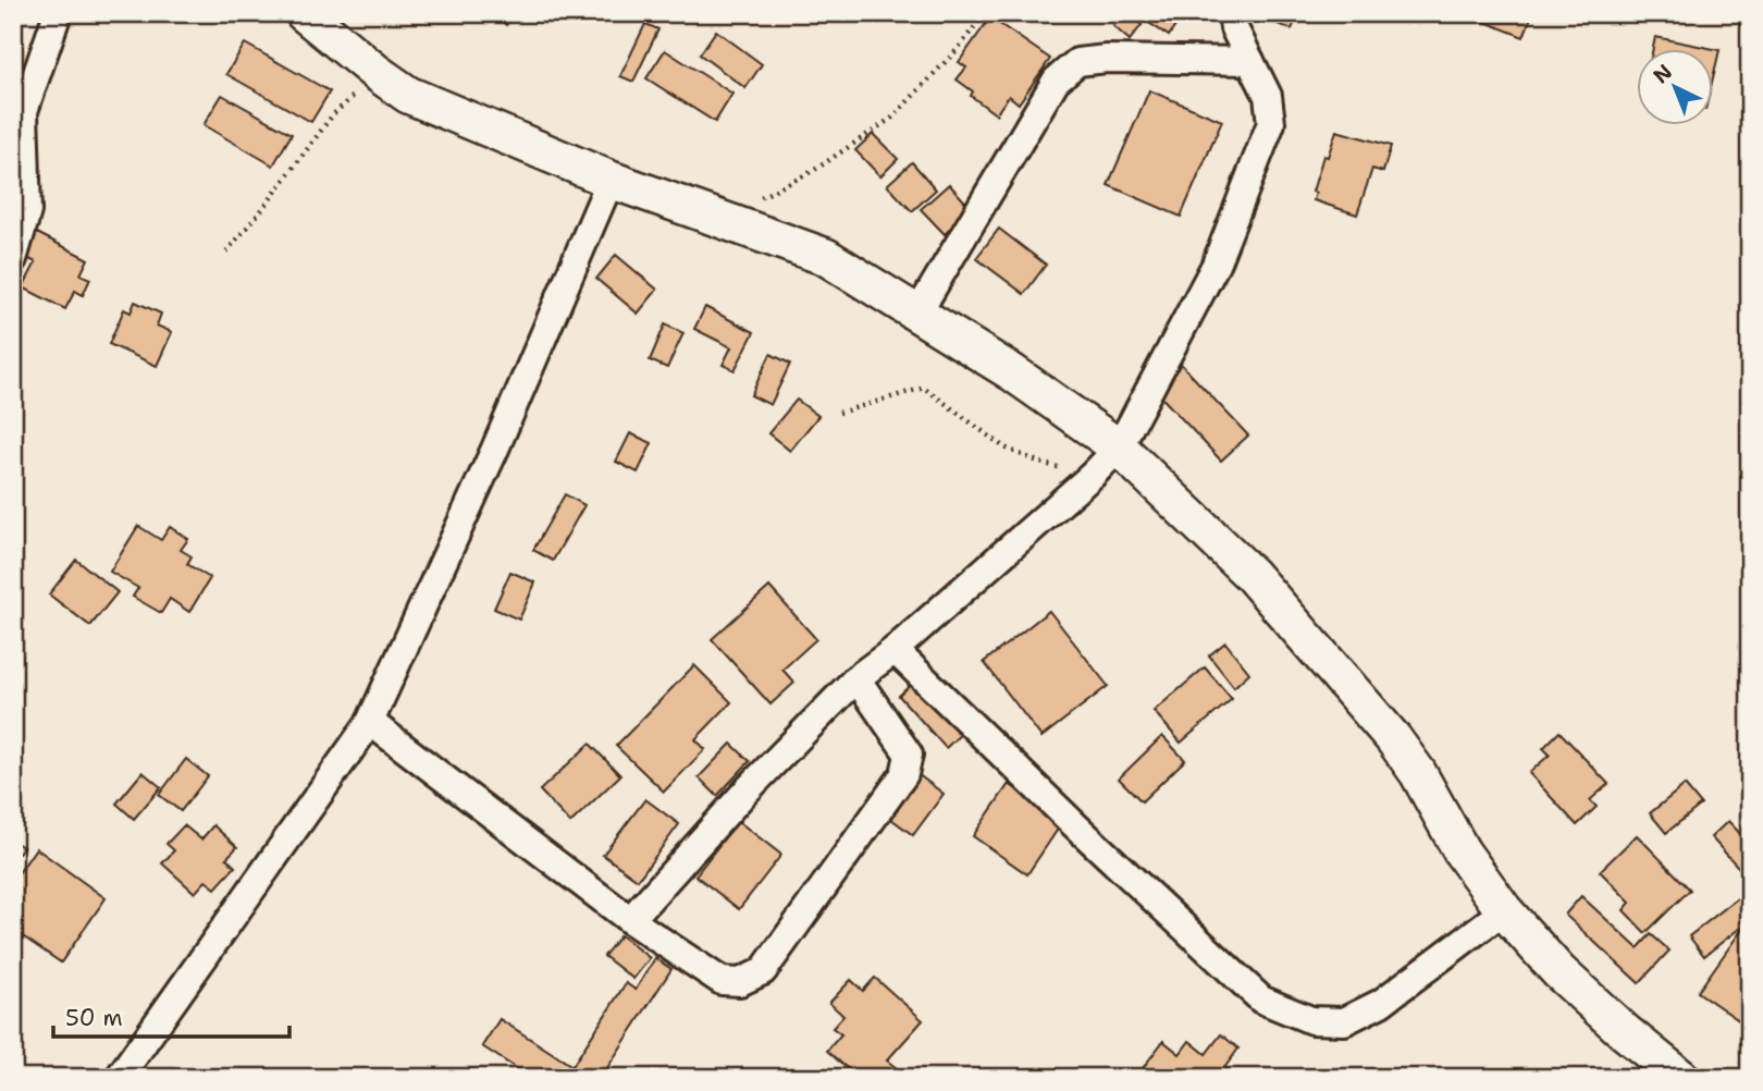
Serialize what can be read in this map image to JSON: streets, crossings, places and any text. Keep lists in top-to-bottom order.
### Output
{
  "scale_bar": "50 m",
  "north": "top left"
}
